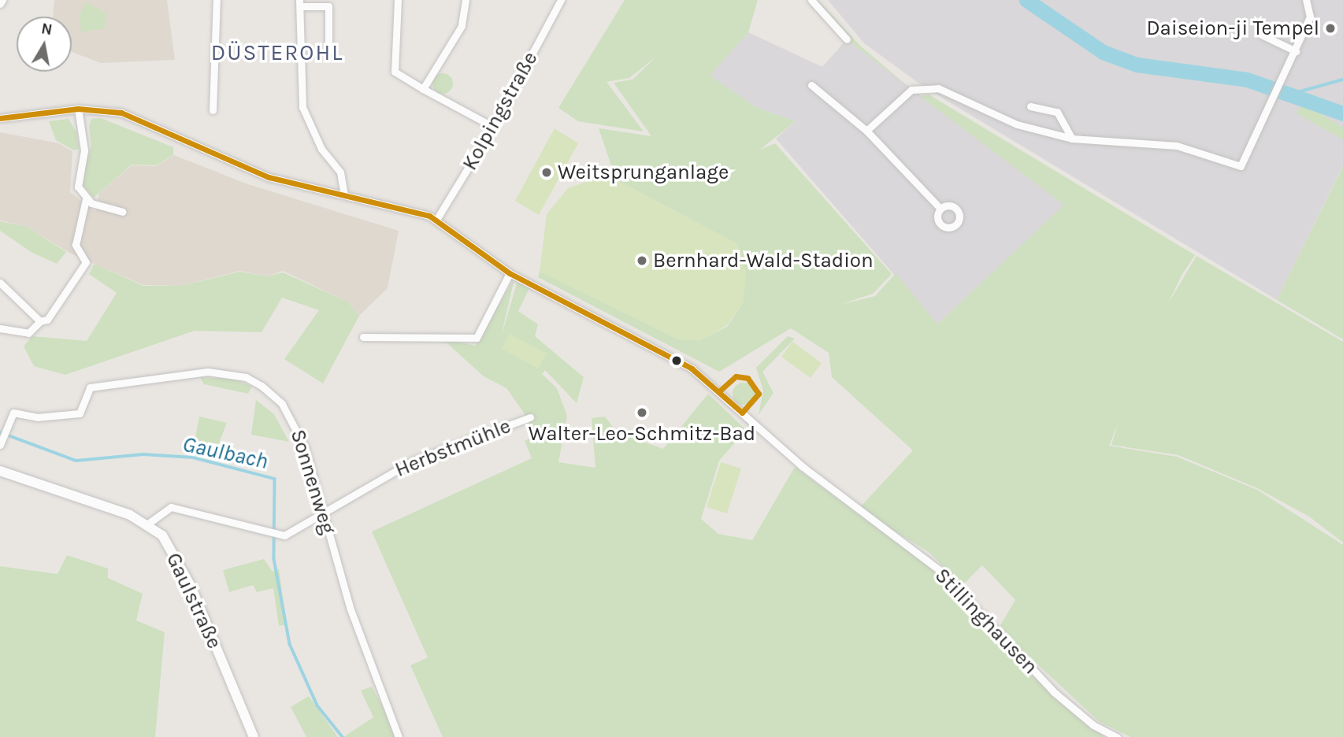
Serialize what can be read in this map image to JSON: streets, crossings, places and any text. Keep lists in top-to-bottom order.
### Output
{
  "streets": {
    "main road": ["Gaulstraße"],
    "street": [
      "Kolpingstraße",
      "Herbstmühle",
      "Sonnenweg",
      "Stillinghausen"
    ]
  },
  "crossings": [
    ["Kolpingstraße", "Stillinghausen"],
    ["Herbstmühle", "Sonnenweg"],
    ["Herbstmühle", "Gaulstraße"]
  ],
  "districts": ["DÜSTEROHL"],
  "water": ["Gaulbach"],
  "places": [
    "Daiseion-ji Tempel",
    "Weitsprunganlage",
    "Bernhard-Wald-Stadion",
    "Walter-Leo-Schmitz-Bad"
  ],
  "north": "top"
}
